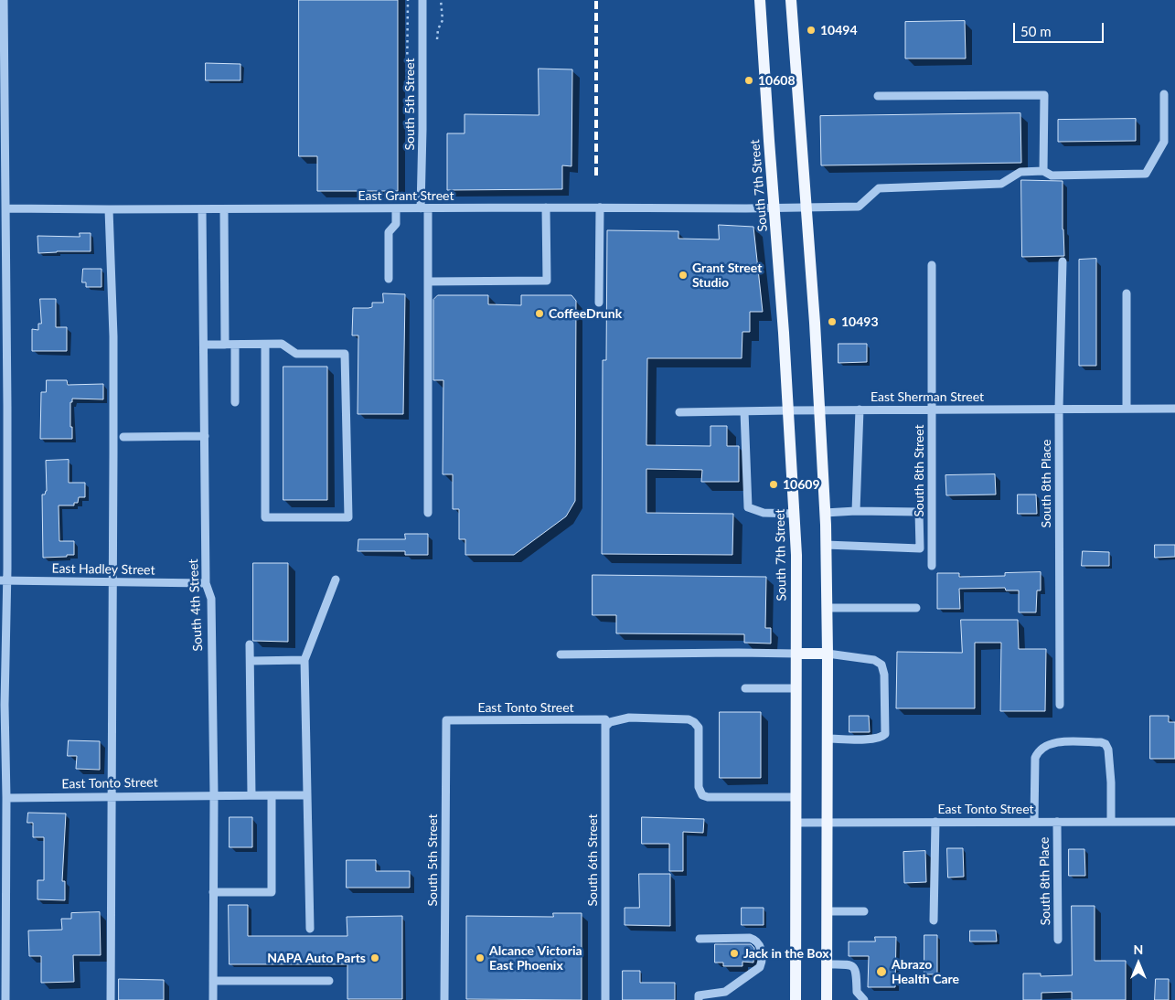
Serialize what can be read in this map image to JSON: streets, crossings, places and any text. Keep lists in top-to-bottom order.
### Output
{
  "streets": {
    "main road": ["South 7th Street"],
    "street": [
      "South 5th Street",
      "East Grant Street",
      "East Sherman Street",
      "South 8th Street",
      "South 8th Place",
      "East Hadley Street",
      "South 4th Street",
      "East Tonto Street",
      "South 6th Street"
    ]
  },
  "crossings": [
    ["South 5th Street", "East Grant Street"],
    ["South 5th Street", "East Tonto Street"],
    ["South 7th Street", "East Grant Street"],
    ["South 7th Street", "East Sherman Street"],
    ["South 7th Street", "East Tonto Street"],
    ["East Grant Street", "South 4th Street"],
    ["East Sherman Street", "South 8th Street"],
    ["East Sherman Street", "South 8th Place"],
    ["South 8th Place", "East Tonto Street"],
    ["East Hadley Street", "South 4th Street"],
    ["South 4th Street", "East Tonto Street"],
    ["East Tonto Street", "South 6th Street"]
  ],
  "places": [
    "10494",
    "10608",
    "Grant Street Studio",
    "CoffeeDrunk",
    "10493",
    "10609",
    "Jack in the Box",
    "NAPA Auto Parts",
    "Alcance Victoria East Phoenix",
    "Abrazo Health Care"
  ],
  "scale_bar": "50 m",
  "north": "top"
}
